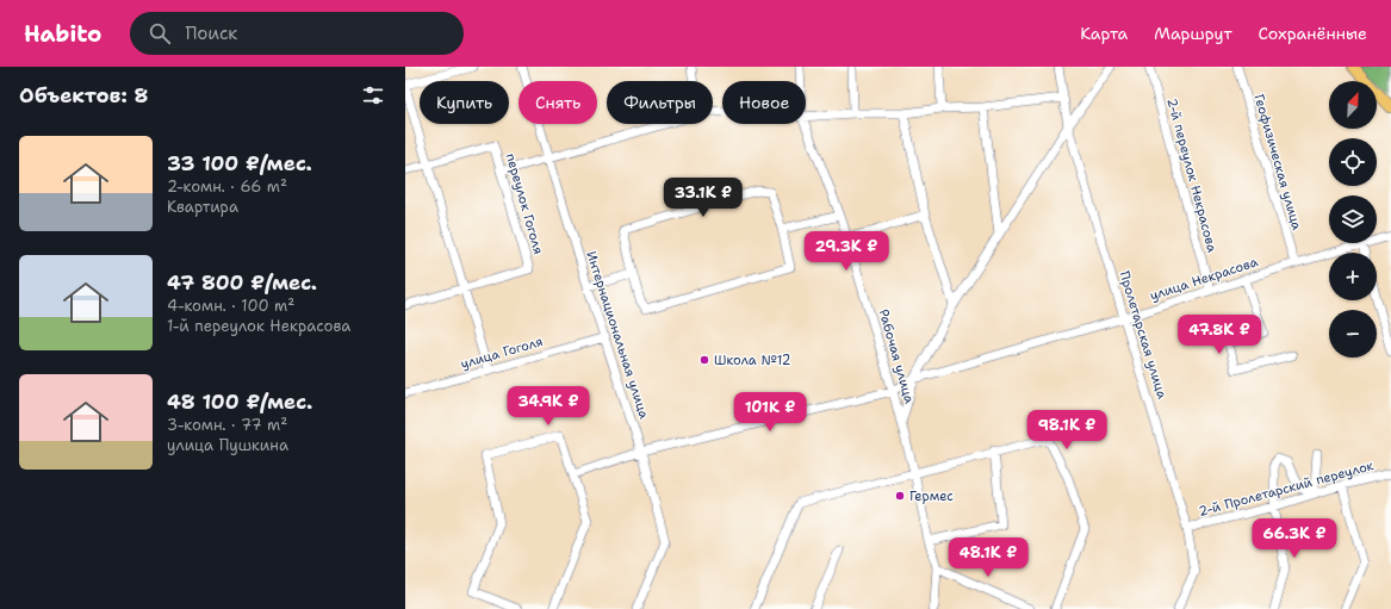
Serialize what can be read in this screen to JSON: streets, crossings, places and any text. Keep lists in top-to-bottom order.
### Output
{
  "streets": {
    "street": [
      "Геофизическая улица",
      "2-й переулок Некрасова",
      "переулок Гоголя",
      "улица Некрасова",
      "Интернациональная улица",
      "Пролетарская улица",
      "улица Гоголя",
      "Рабочая улица",
      "2-й Пролетарский переулок"
    ]
  },
  "crossings": [
    ["Геофизическая улица", "улица Некрасова"],
    ["2-й переулок Некрасова", "улица Некрасова"],
    ["улица Некрасова", "Пролетарская улица"],
    ["улица Некрасова", "Рабочая улица"],
    ["Интернациональная улица", "улица Гоголя"],
    ["Пролетарская улица", "2-й Пролетарский переулок"]
  ],
  "places": ["Школа №12", "Гермес"],
  "north": "top right",
  "page": {
    "header": "Habito",
    "search": "Поиск",
    "nav": ["Карта", "Маршрут", "Сохранённые"],
    "heading": "Объектов: 8",
    "map_buttons": ["+", "−"],
    "chip": [
      "Купить",
      "Снять",
      "Фильтры",
      "Новое"
    ],
    "list": [
      {
        "name": "33 100 ₽/мес.",
        "note": "2-комн. · 66 m² · Квартира"
      },
      {
        "name": "47 800 ₽/мес.",
        "note": "4-комн. · 100 m² · 1-й переулок Некрасова"
      },
      {
        "name": "48 100 ₽/мес.",
        "note": "3-комн. · 77 m² · улица Пушкина"
      }
    ],
    "price": [
      "33.1K ₽",
      "29.3K ₽",
      "47.8K ₽",
      "34.9K ₽",
      "101K ₽",
      "98.1K ₽",
      "66.3K ₽",
      "48.1K ₽"
    ]
  }
}
